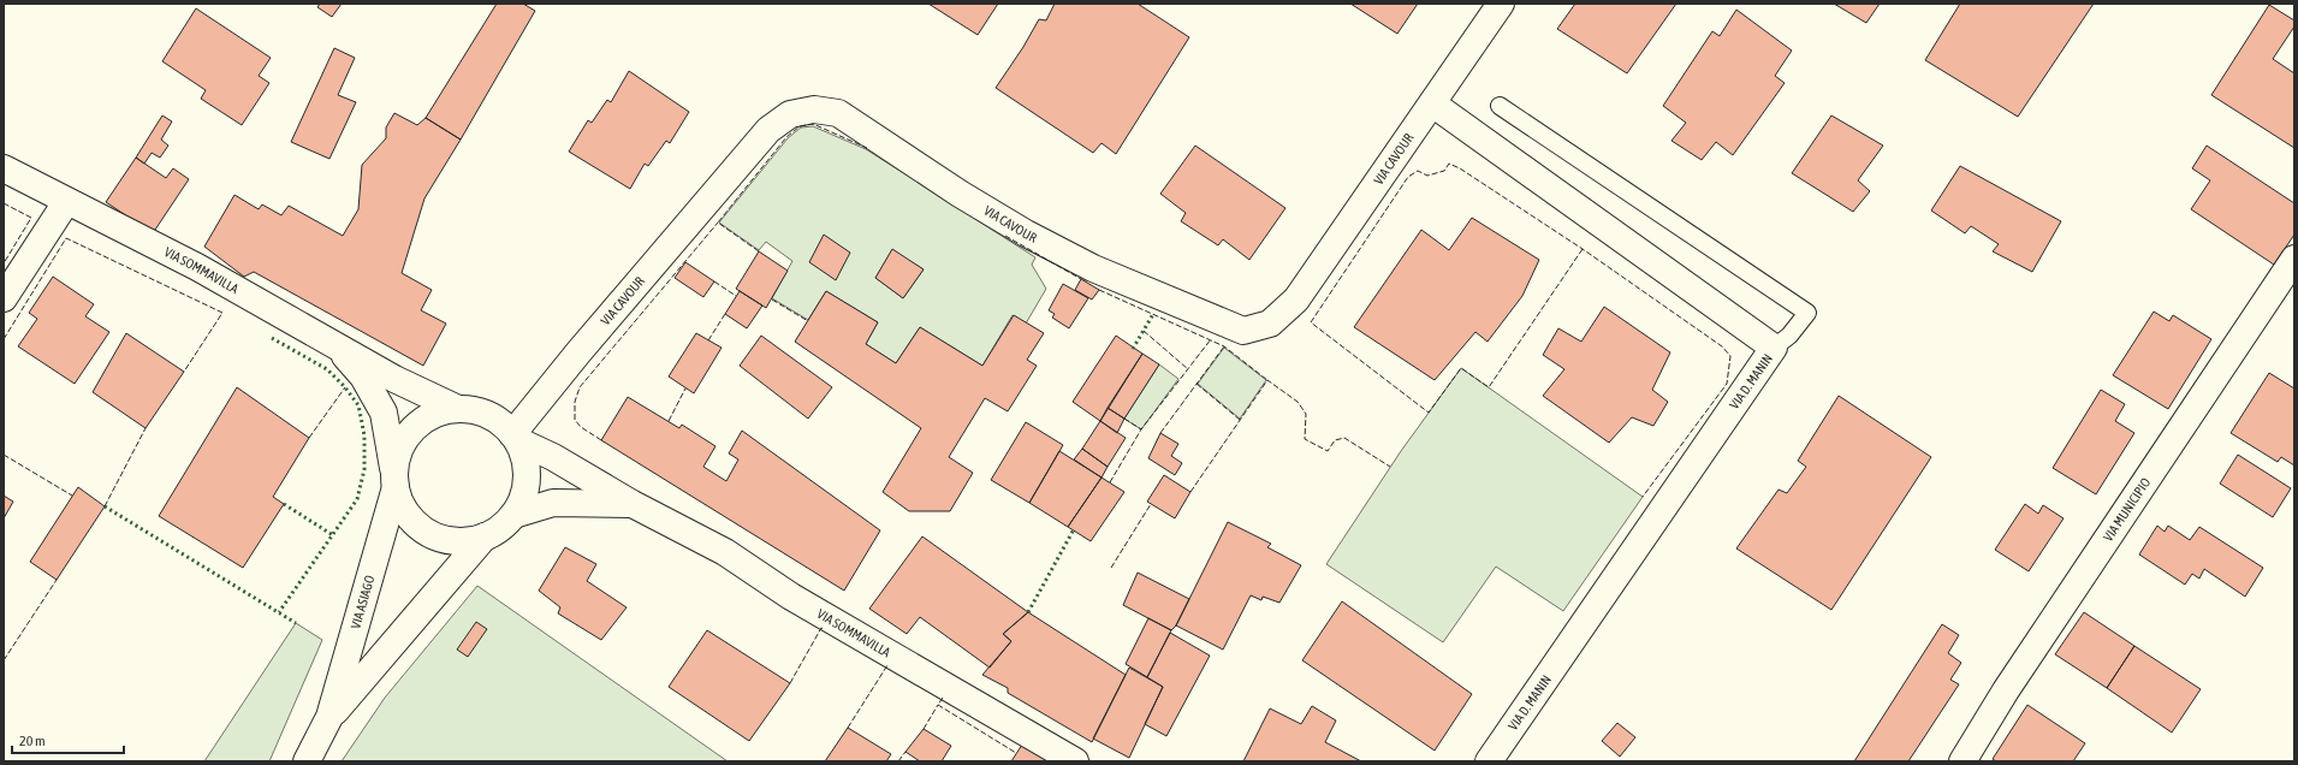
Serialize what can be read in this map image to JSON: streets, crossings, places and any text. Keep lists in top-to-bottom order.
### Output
{
  "streets": {
    "street": [
      "VIA CAVOUR",
      "VIA SOMMAVILLA",
      "VIA D. MANIN",
      "VIA MUNICIPIO",
      "VIA ASIAGO"
    ]
  },
  "crossings": [
    ["VIA CAVOUR", "VIA SOMMAVILLA"],
    ["VIA CAVOUR", "VIA D. MANIN"],
    ["VIA CAVOUR", "VIA ASIAGO"],
    ["VIA SOMMAVILLA", "VIA ASIAGO"]
  ],
  "scale_bar": "20 m"
}
